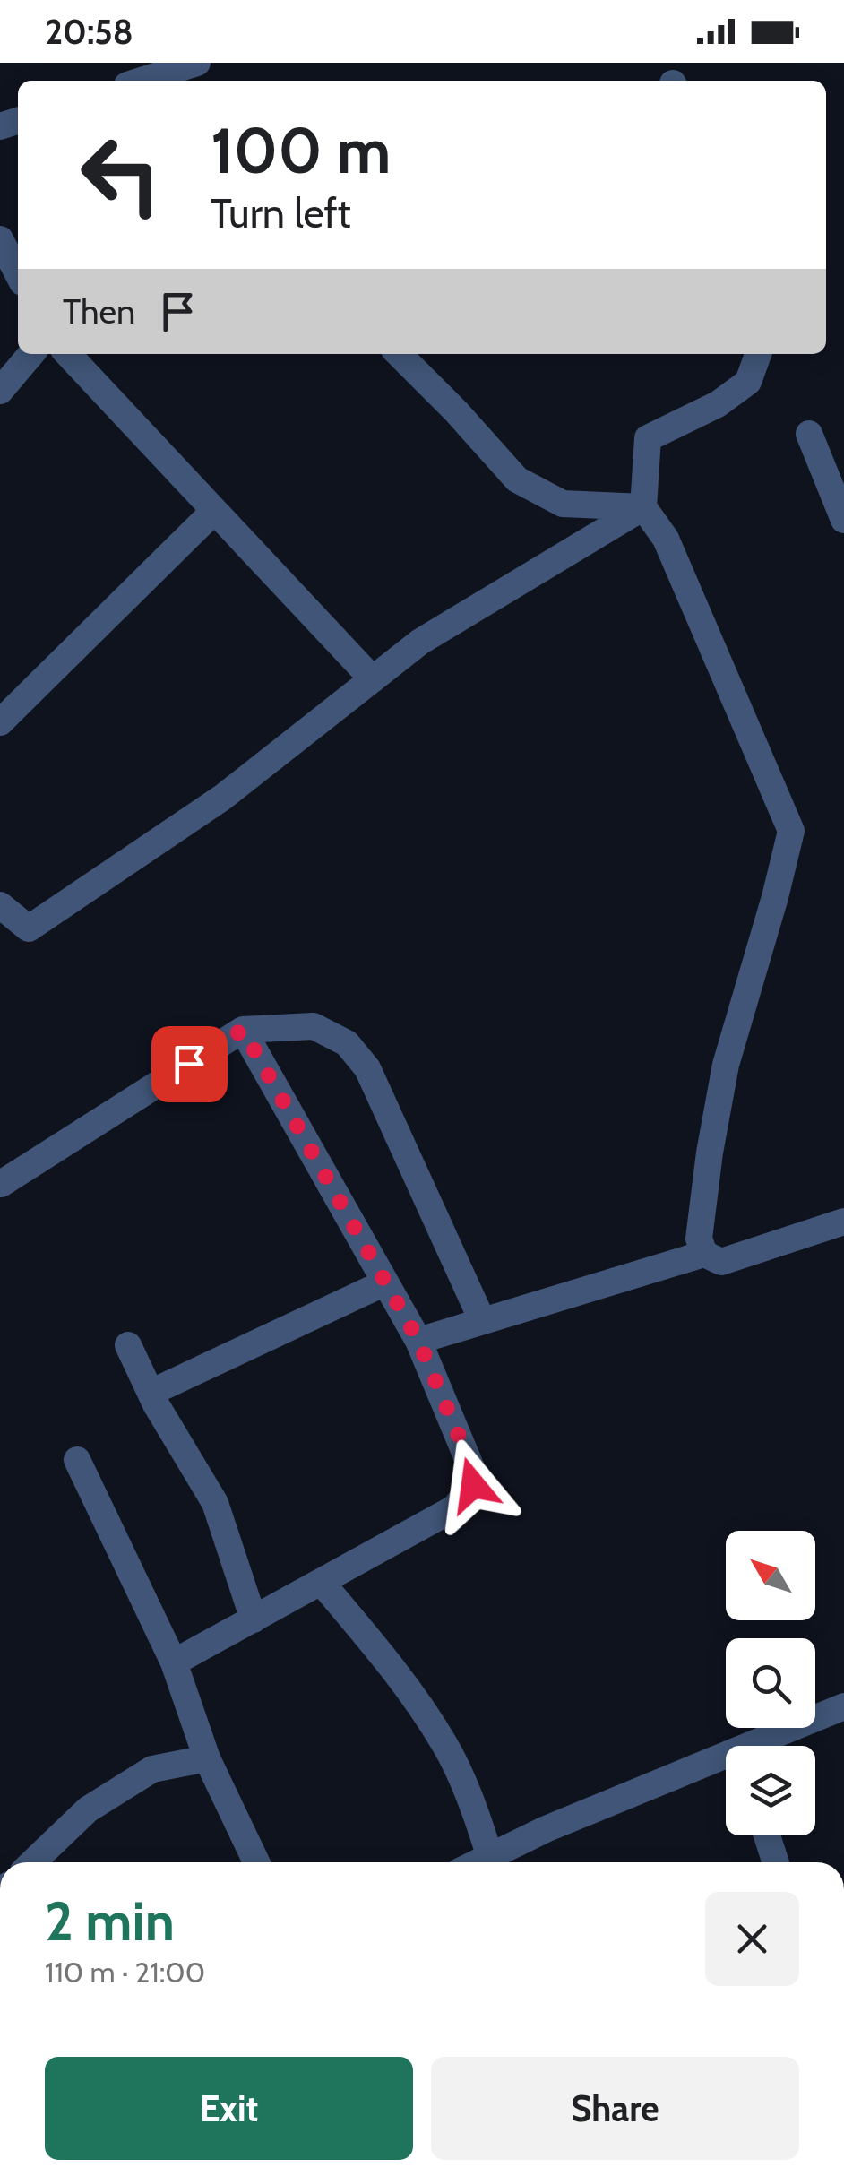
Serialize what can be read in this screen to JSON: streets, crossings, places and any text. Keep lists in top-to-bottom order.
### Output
{
  "north": "top left",
  "page": {
    "status": "20:58",
    "turn": ["100 m", "Turn left"],
    "then": "Then",
    "heading": ["2 min", "110 m · 21:00"],
    "buttons": ["Exit", "Share"]
  }
}
